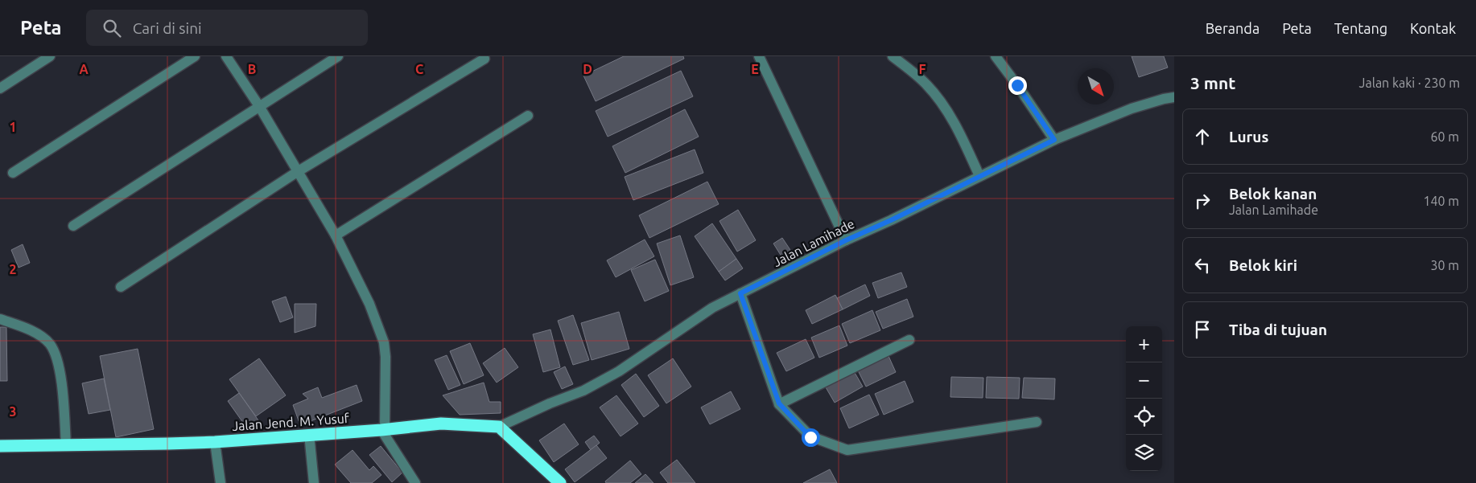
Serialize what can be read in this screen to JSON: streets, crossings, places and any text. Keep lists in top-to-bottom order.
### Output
{
  "streets": {
    "highway": ["Jalan Jend. M. Yusuf"],
    "street": ["Jalan Lamihade"]
  },
  "crossings": [
    ["Jalan Lamihade", "Jalan Jend. M. Yusuf"]
  ],
  "north": "bottom right",
  "page": {
    "header": "Peta",
    "search": "Cari di sini",
    "nav": [
      "Beranda",
      "Peta",
      "Tentang",
      "Kontak"
    ],
    "heading": ["3 mnt", "Jalan kaki · 230 m"],
    "list": [
      ["Lurus", "60 m"],
      ["Belok kanan", "Jalan Lamihade", "140 m"],
      ["Belok kiri", "30 m"],
      "Tiba di tujuan"
    ],
    "map_buttons": ["+", "−"]
  },
  "grid": {
    "columns": [
      "A",
      "B",
      "C",
      "D",
      "E",
      "F"
    ],
    "rows": ["1", "2", "3"]
  }
}
